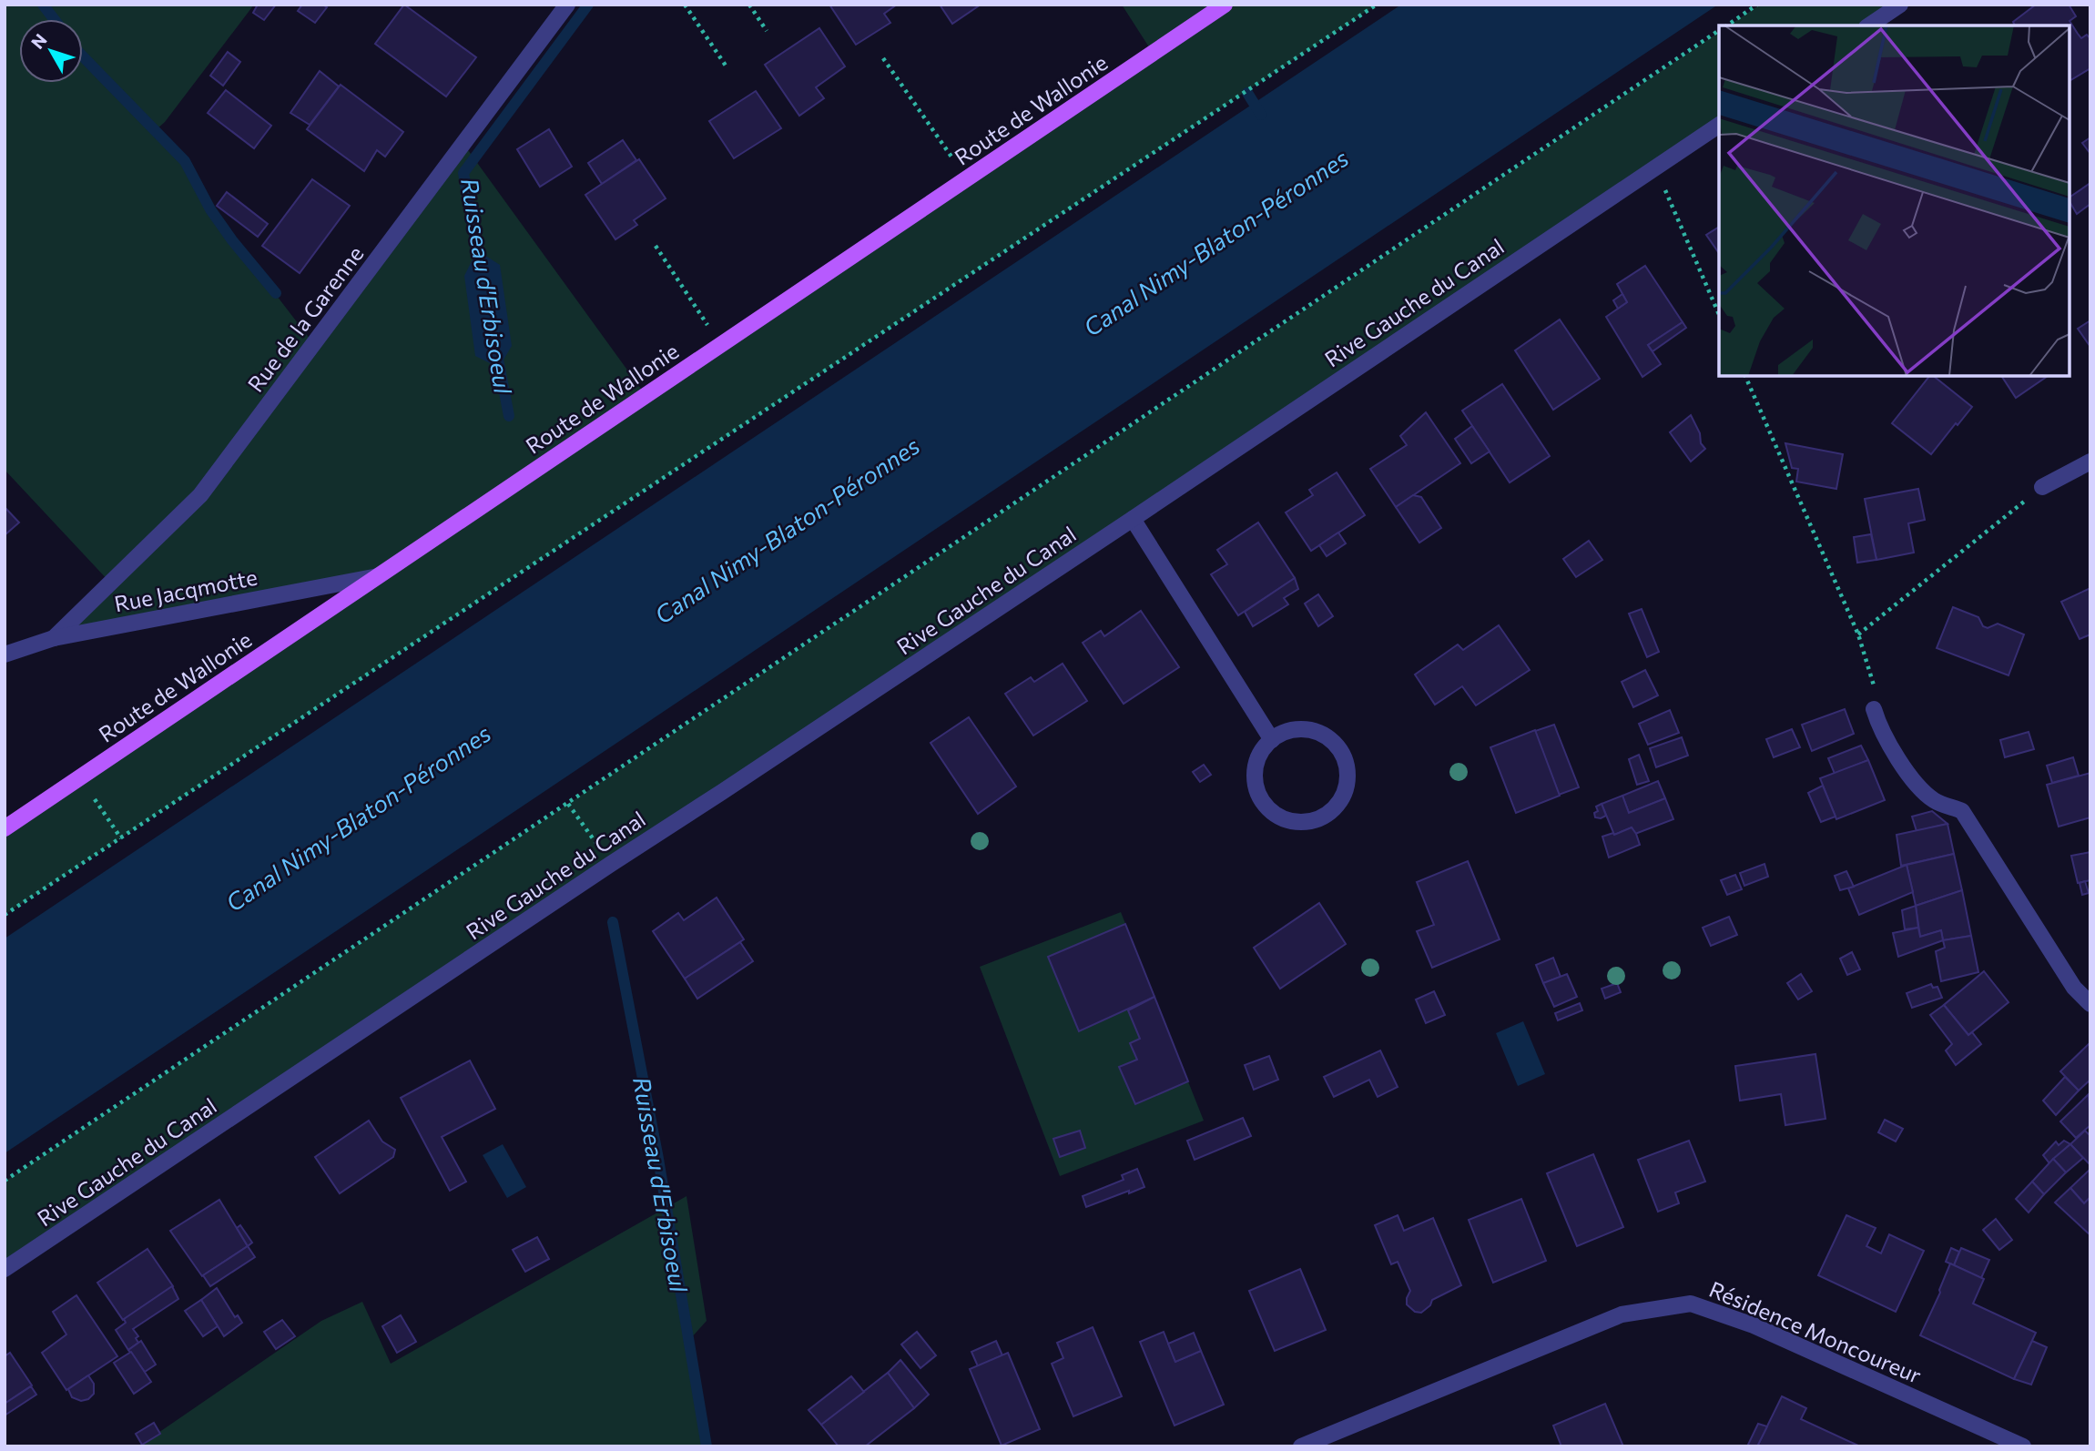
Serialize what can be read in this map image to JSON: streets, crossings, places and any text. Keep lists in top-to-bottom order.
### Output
{
  "streets": {
    "main road": ["Route de Wallonie"],
    "street": [
      "Rive Gauche du Canal",
      "Rue de la Garenne",
      "Rue Jacqmotte",
      "Résidence Moncoureur"
    ]
  },
  "crossings": [
    ["Route de Wallonie", "Rue Jacqmotte"],
    ["Rue de la Garenne", "Rue Jacqmotte"]
  ],
  "water": ["Canal Nimy-Blaton-Péronnes", "Ruisseau d'Erbisoeul"],
  "north": "top left"
}
